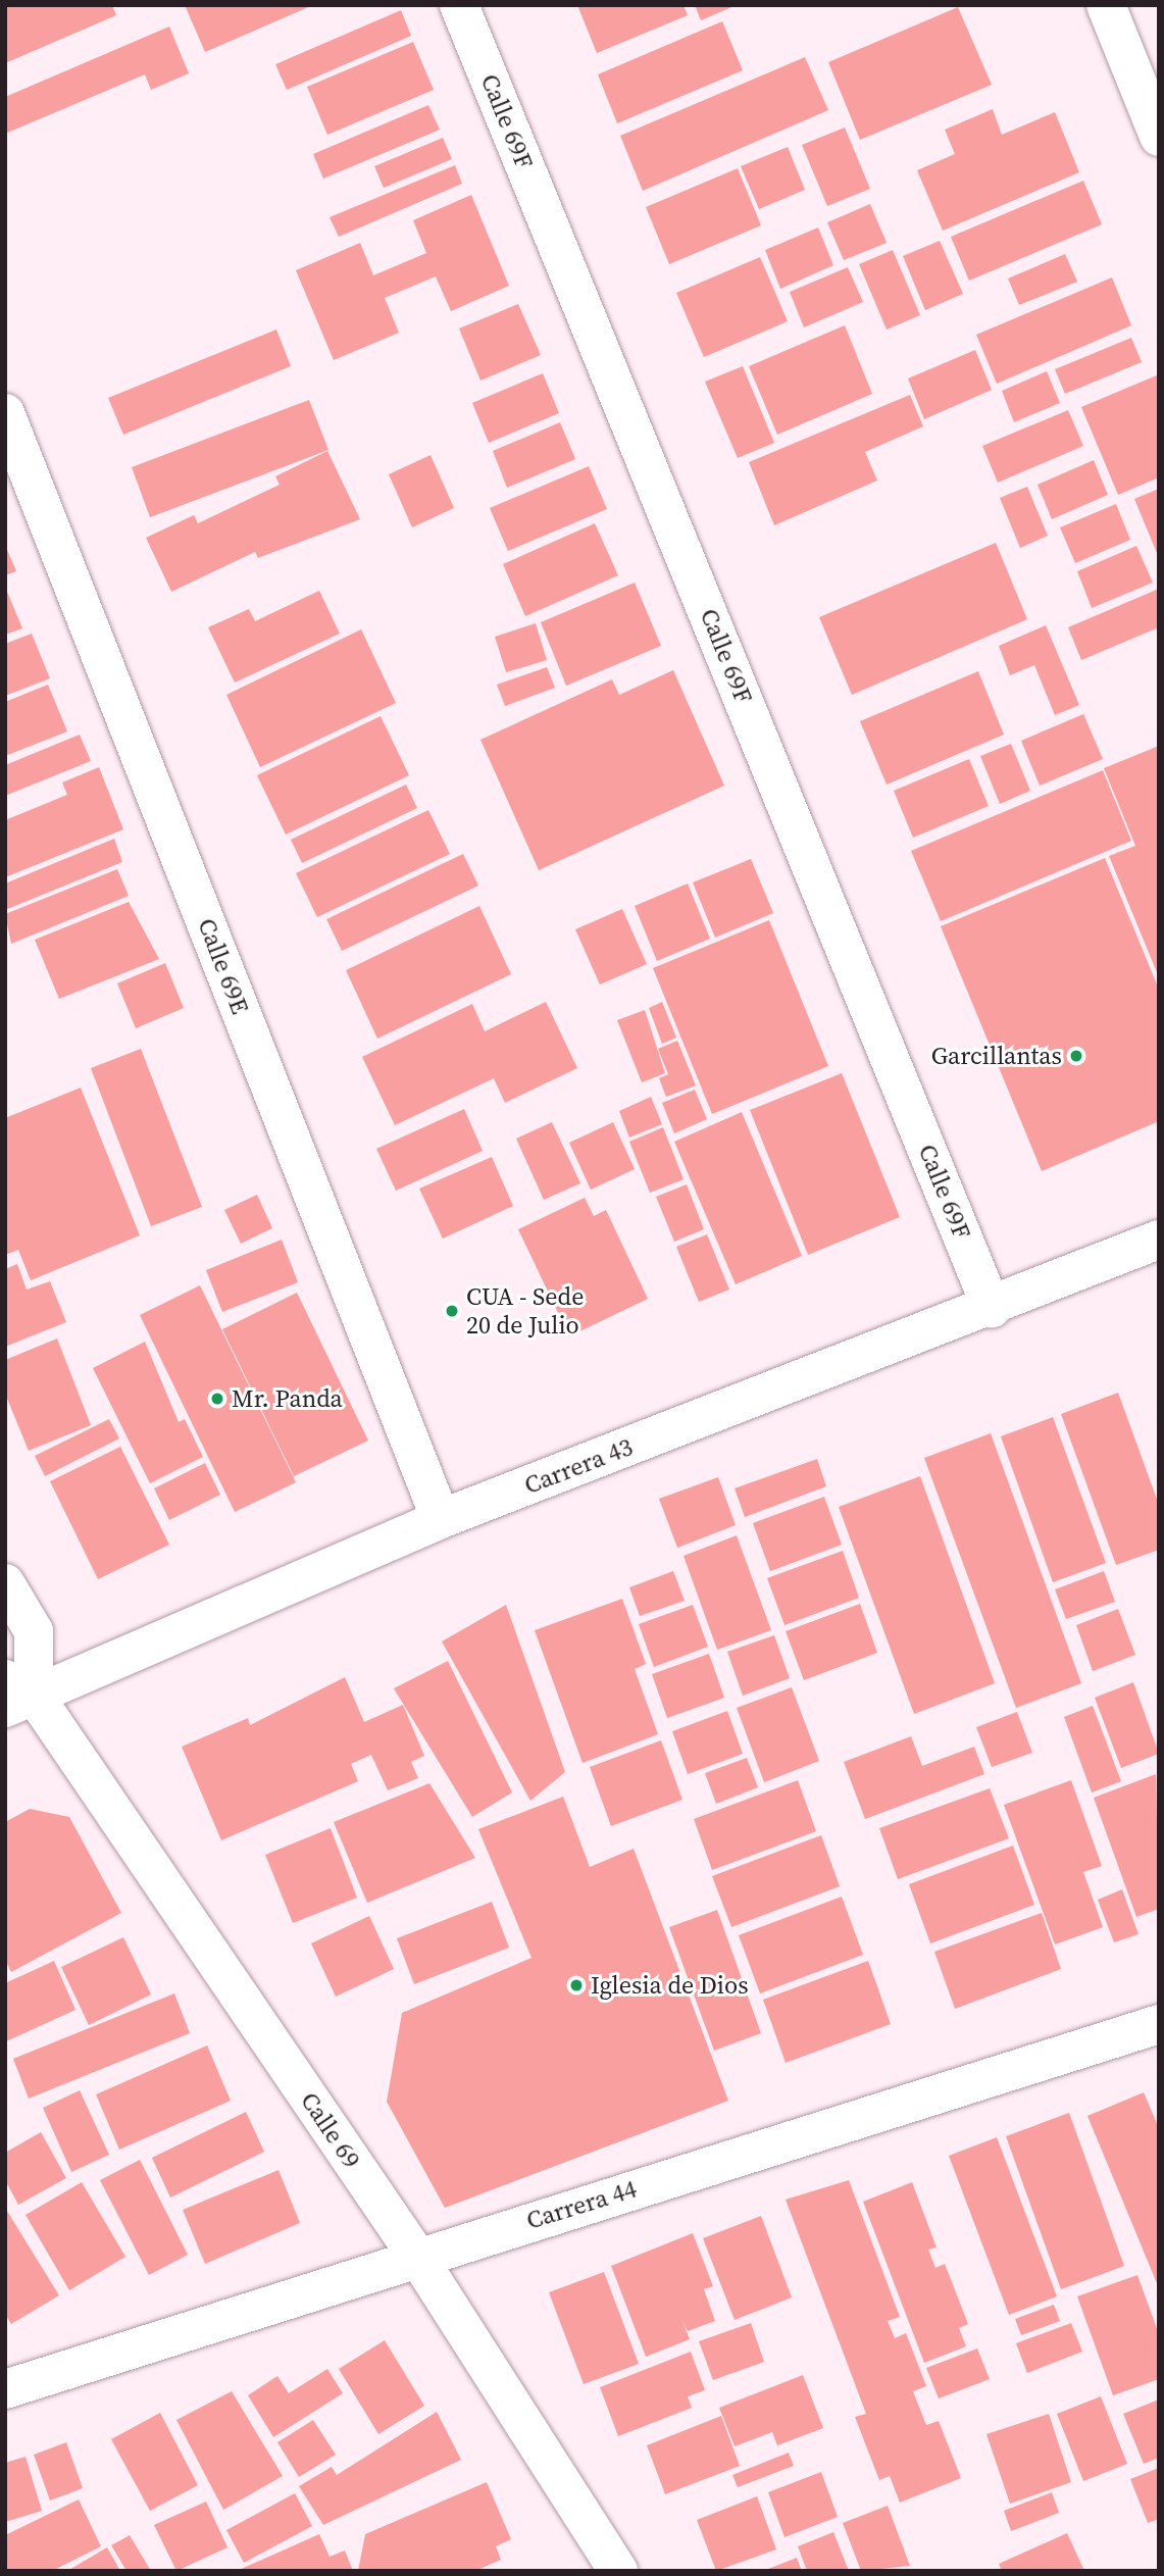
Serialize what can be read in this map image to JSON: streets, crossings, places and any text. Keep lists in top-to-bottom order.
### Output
{
  "streets": {
    "street": [
      "Calle 69F",
      "Calle 69E",
      "Carrera 43",
      "Calle 69",
      "Carrera 44"
    ]
  },
  "crossings": [
    ["Calle 69F", "Carrera 43"],
    ["Calle 69E", "Carrera 43"],
    ["Carrera 43", "Calle 69"],
    ["Calle 69", "Carrera 44"]
  ],
  "places": [
    "Garcillantas",
    "CUA - Sede 20 de Julio",
    "Mr. Panda",
    "Iglesia de Dios"
  ]
}
